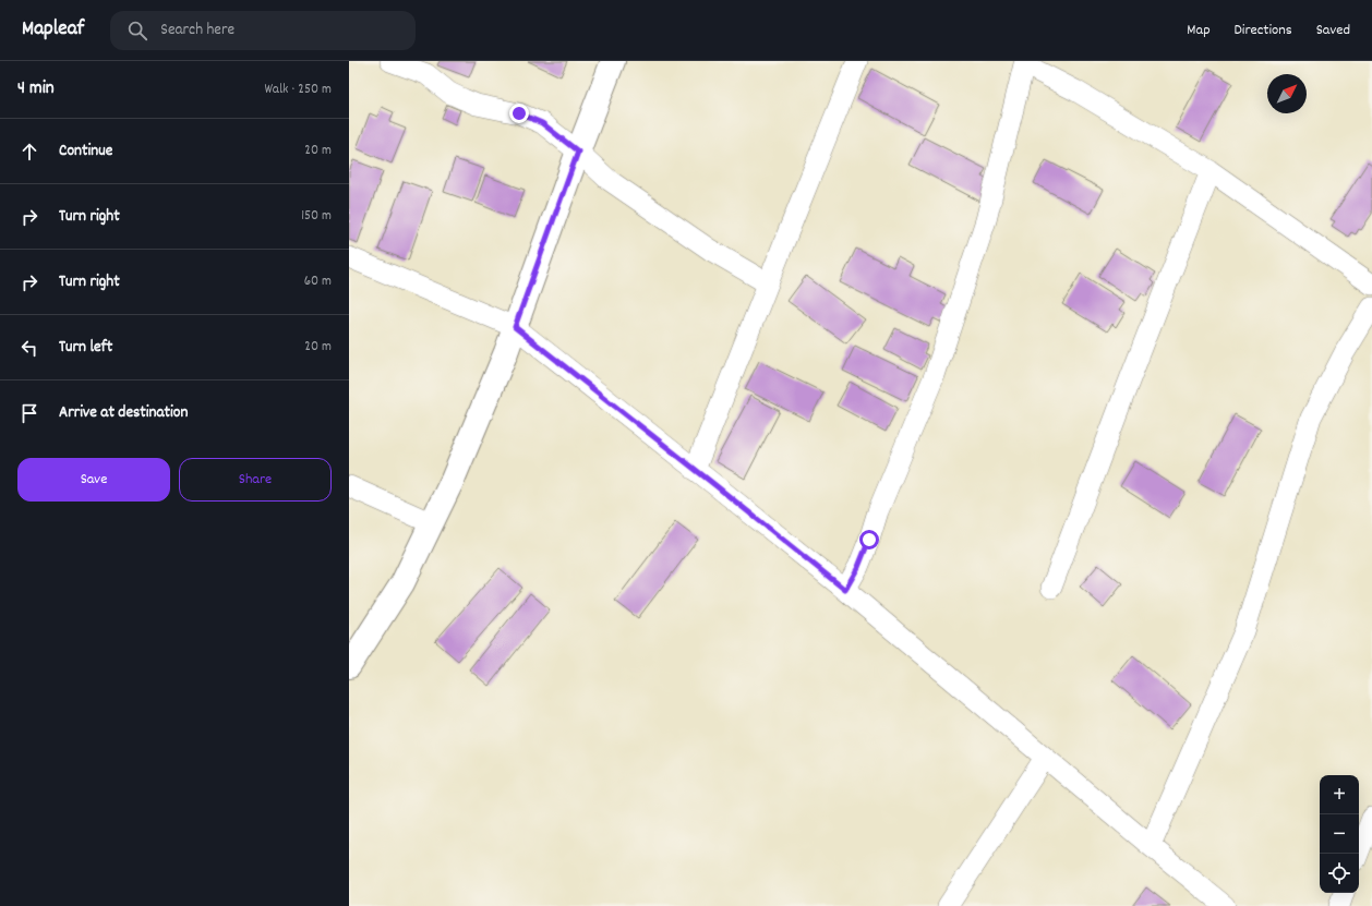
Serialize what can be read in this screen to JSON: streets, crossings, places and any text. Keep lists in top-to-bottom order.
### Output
{
  "north": "top right",
  "page": {
    "header": "Mapleaf",
    "search": "Search here",
    "nav": ["Map", "Directions", "Saved"],
    "heading": ["4 min", "Walk · 250 m"],
    "list": [
      ["Continue", "20 m"],
      ["Turn right", "150 m"],
      ["Turn right", "60 m"],
      ["Turn left", "20 m"],
      "Arrive at destination"
    ],
    "buttons": ["Save", "Share"],
    "map_buttons": ["+", "−"]
  }
}
